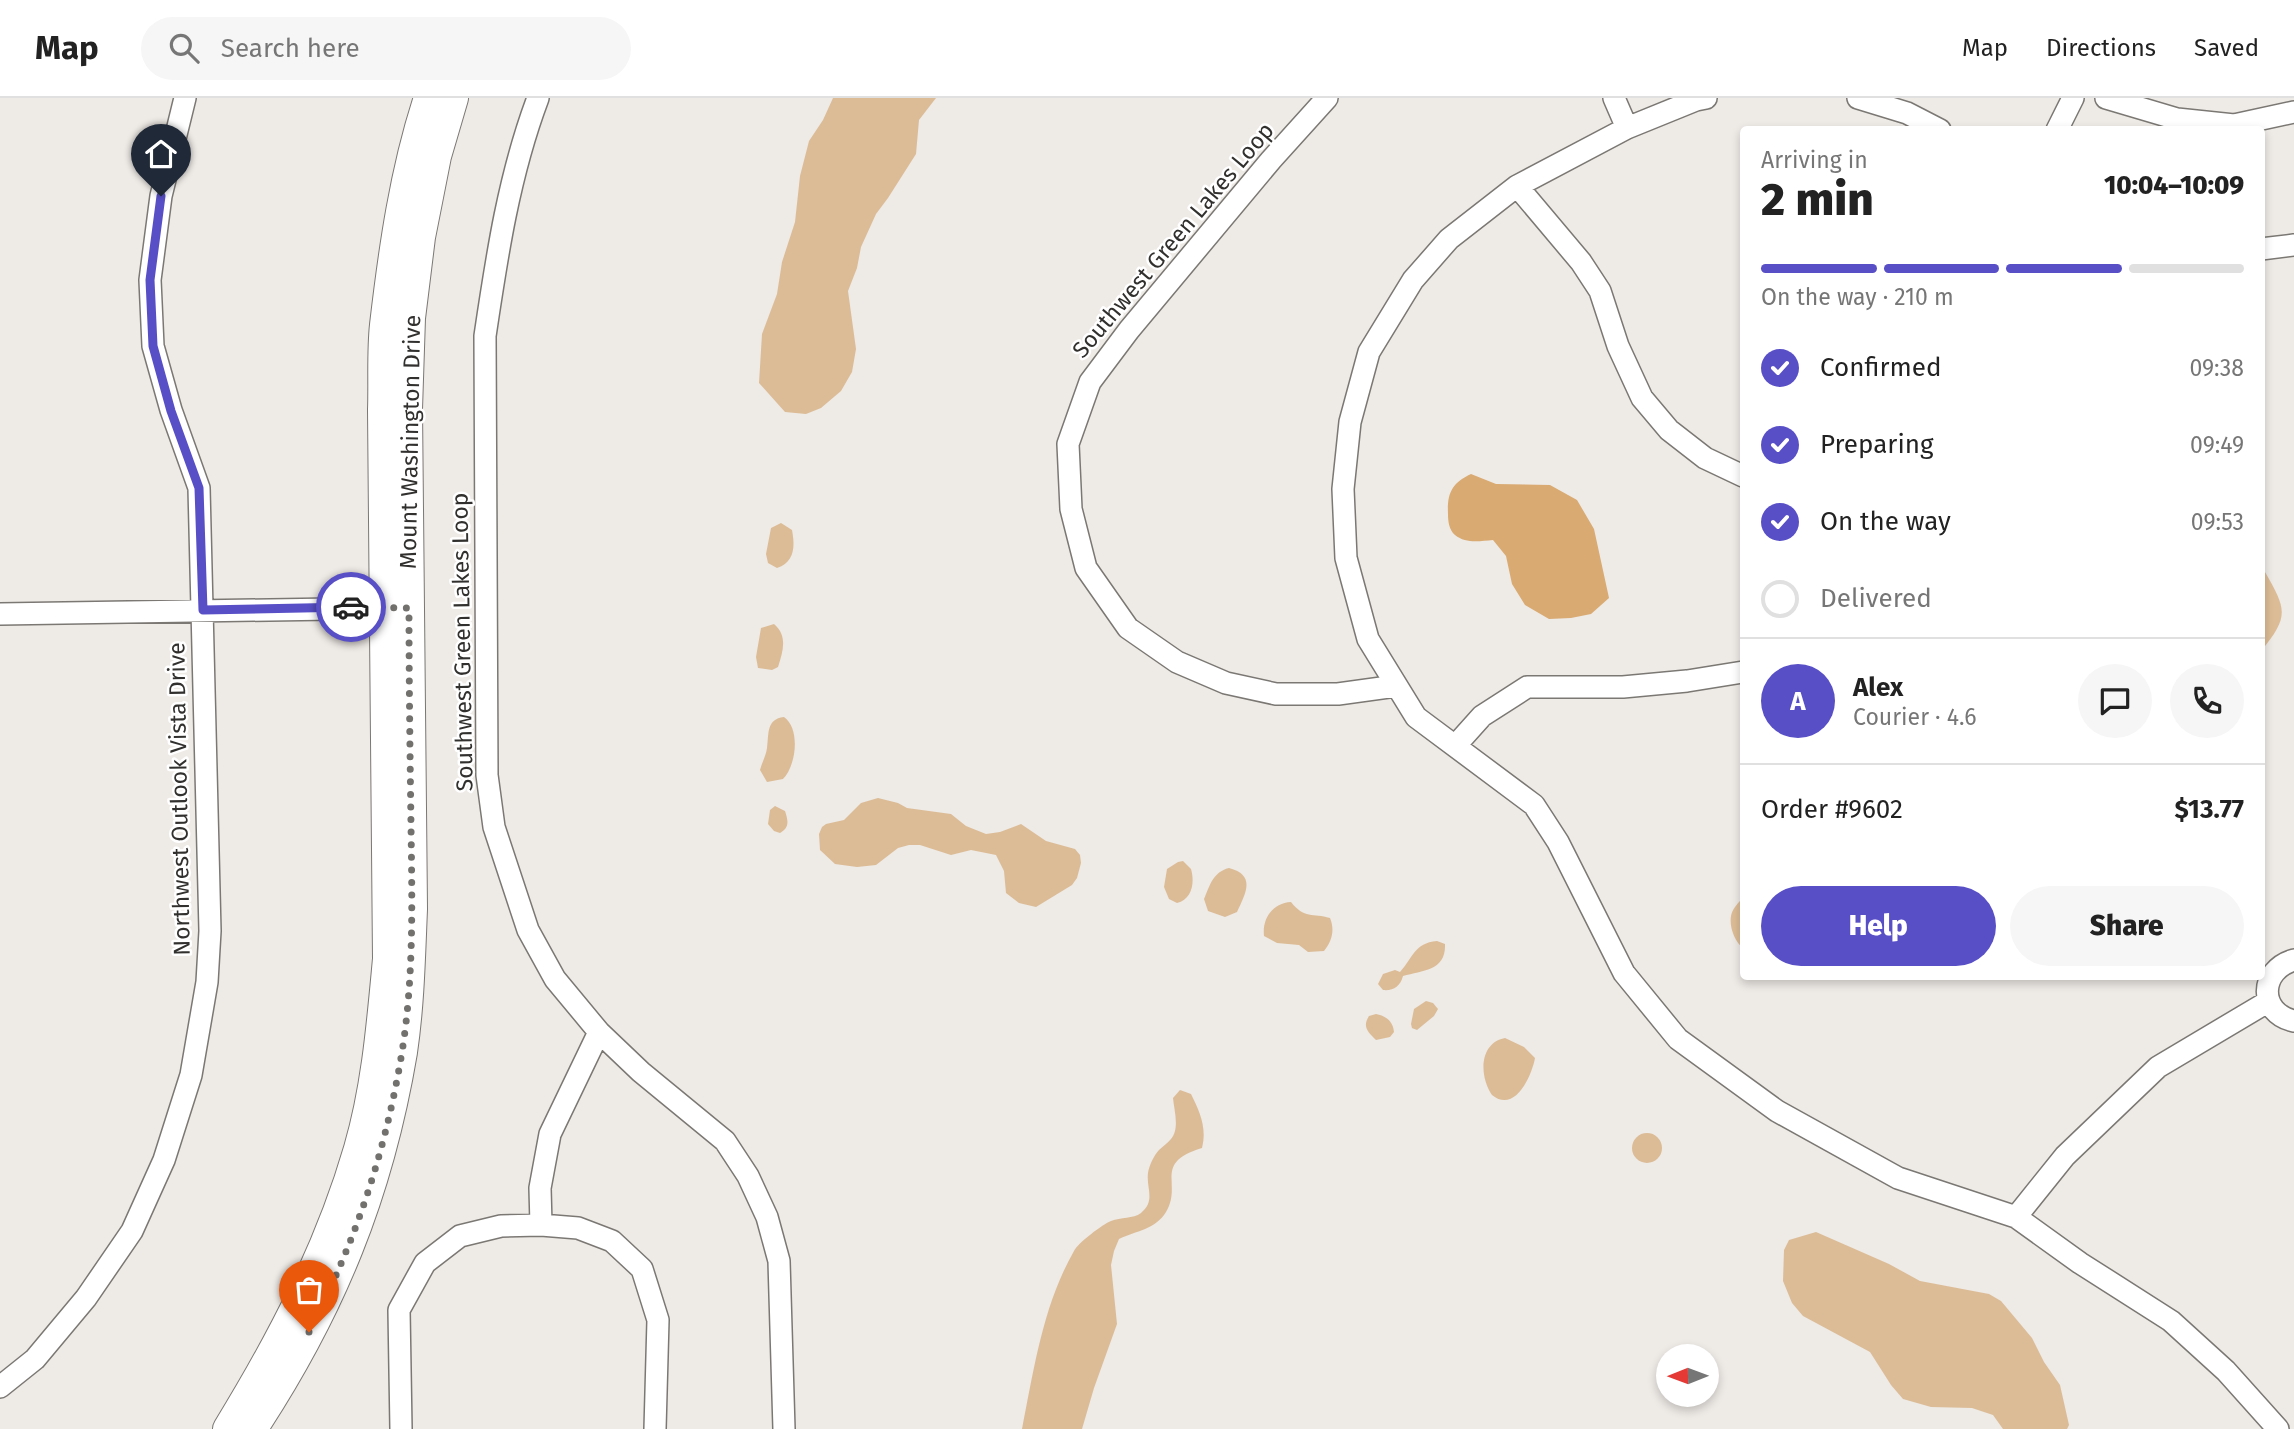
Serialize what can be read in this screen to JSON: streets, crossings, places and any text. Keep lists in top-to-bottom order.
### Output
{
  "streets": {
    "main road": ["Mount Washington Drive"],
    "street": ["Southwest Green Lakes Loop", "Northwest Outlook Vista Drive"]
  },
  "north": "left",
  "page": {
    "header": "Map",
    "search": "Search here",
    "nav": ["Map", "Directions", "Saved"],
    "heading": ["2 min", "Arriving in", "10:04–10:09"],
    "panel": [
      "Alex",
      "Courier · 4.6",
      "Order #9602",
      "$13.77"
    ],
    "bar": "On the way · 210 m",
    "list": [
      ["Confirmed", "09:38"],
      ["Preparing", "09:49"],
      ["On the way", "09:53"],
      "Delivered"
    ],
    "round": "A",
    "buttons": ["Help", "Share"]
  }
}
